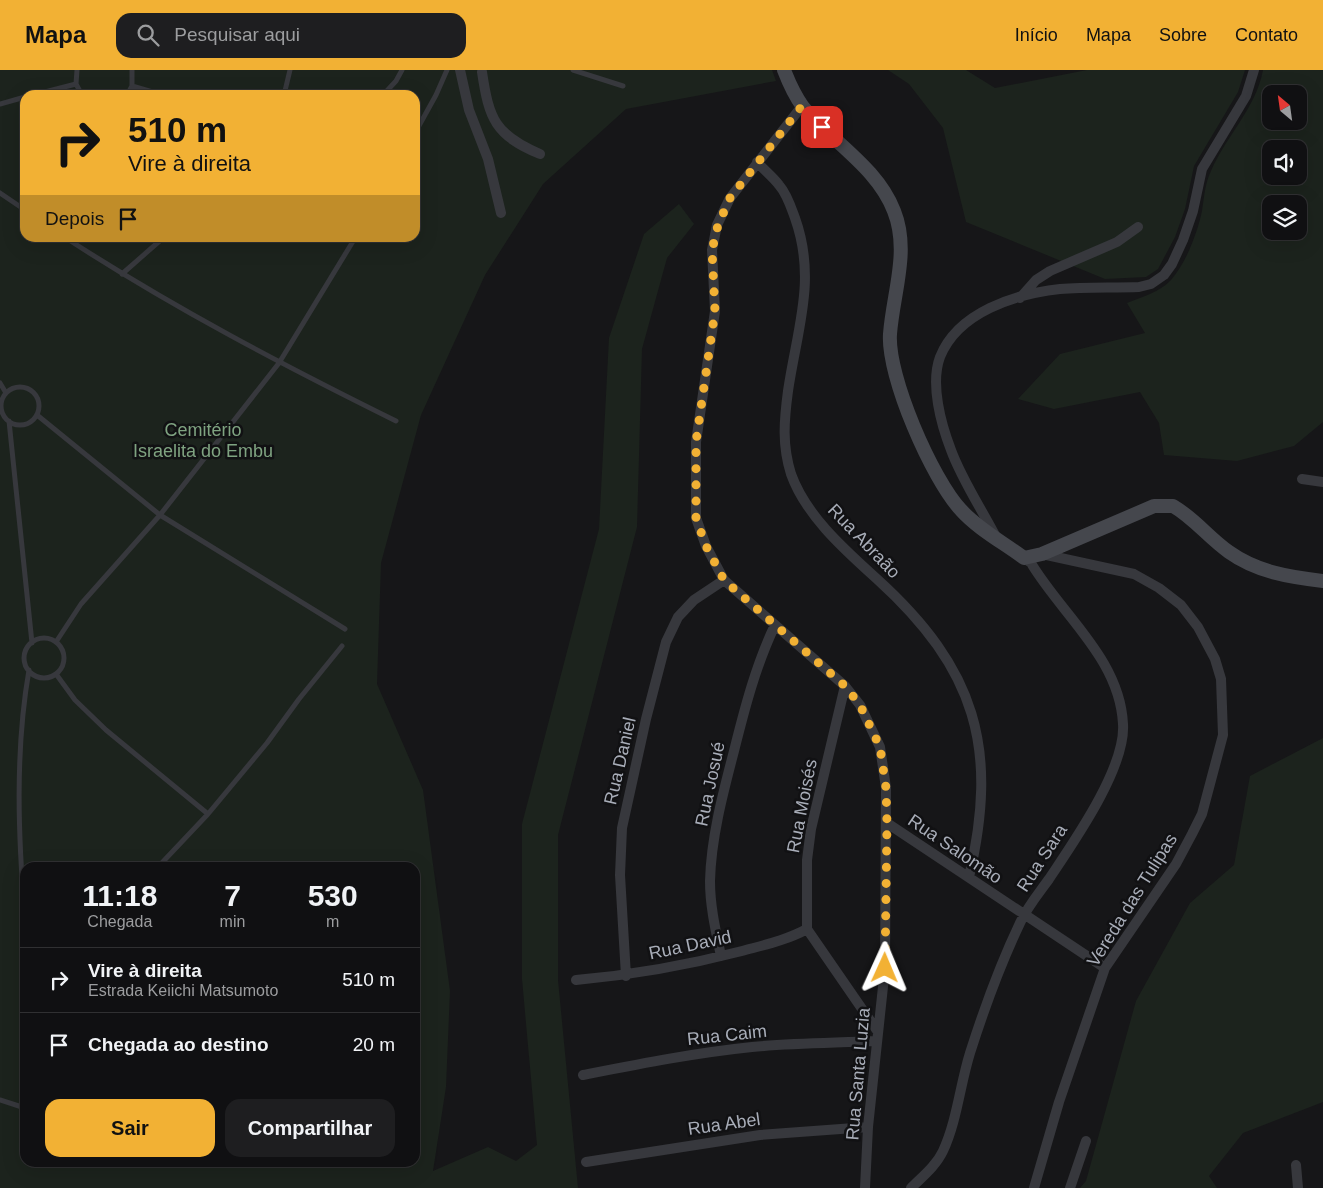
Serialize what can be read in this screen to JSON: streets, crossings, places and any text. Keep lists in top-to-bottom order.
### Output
{
  "streets": {
    "street": [
      "Rua Abraão",
      "Rua Daniel",
      "Rua Josué",
      "Rua Moisés",
      "Rua Salomão",
      "Rua Sara",
      "Vereda das Tulipas",
      "Rua David",
      "Rua Caim",
      "Rua Santa Luzia",
      "Rua Abel"
    ]
  },
  "crossings": [
    ["Rua Abraão", "Rua Salomão"],
    ["Rua Abraão", "Rua Santa Luzia"],
    ["Rua Daniel", "Rua David"],
    ["Rua Daniel", "Rua Santa Luzia"],
    ["Rua Josué", "Rua David"],
    ["Rua Josué", "Rua Santa Luzia"],
    ["Rua Moisés", "Rua David"],
    ["Rua Moisés", "Rua Santa Luzia"],
    ["Rua Salomão", "Rua Sara"],
    ["Rua Salomão", "Vereda das Tulipas"],
    ["Rua Salomão", "Rua Santa Luzia"],
    ["Rua Caim", "Rua Santa Luzia"],
    ["Rua Santa Luzia", "Rua Abel"]
  ],
  "parks": ["Cemitério Israelita do Embu"],
  "north": "top left",
  "page": {
    "header": "Mapa",
    "search": "Pesquisar aqui",
    "nav": [
      "Início",
      "Mapa",
      "Sobre",
      "Contato"
    ],
    "turn": ["510 m", "Vire à direita"],
    "then": "Depois",
    "eta": [
      "11:18",
      "Chegada",
      "7",
      "min",
      "530",
      "m"
    ],
    "list": [
      {
        "name": "Vire à direita",
        "note": "Estrada Keiichi Matsumoto",
        "value": "510 m"
      },
      {
        "name": "Chegada ao destino",
        "value": "20 m"
      }
    ],
    "buttons": ["Sair", "Compartilhar"]
  }
}
